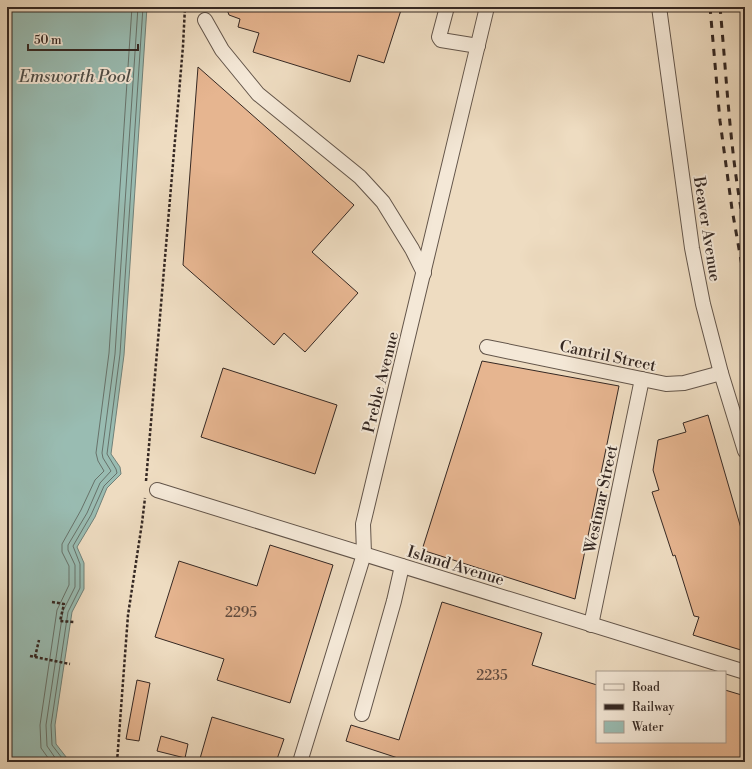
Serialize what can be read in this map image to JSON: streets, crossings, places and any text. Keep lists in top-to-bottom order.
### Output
{
  "streets": {
    "street": [
      "Beaver Avenue",
      "Cantril Street",
      "Preble Avenue",
      "Westmar Street",
      "Island Avenue"
    ]
  },
  "crossings": [
    ["Beaver Avenue", "Cantril Street"],
    ["Cantril Street", "Westmar Street"],
    ["Preble Avenue", "Island Avenue"],
    ["Westmar Street", "Island Avenue"]
  ],
  "water": ["Emsworth Pool"],
  "house_numbers": ["2295", "2235"],
  "legend": ["Road", "Railway", "Water"],
  "scale_bar": "50 m"
}
